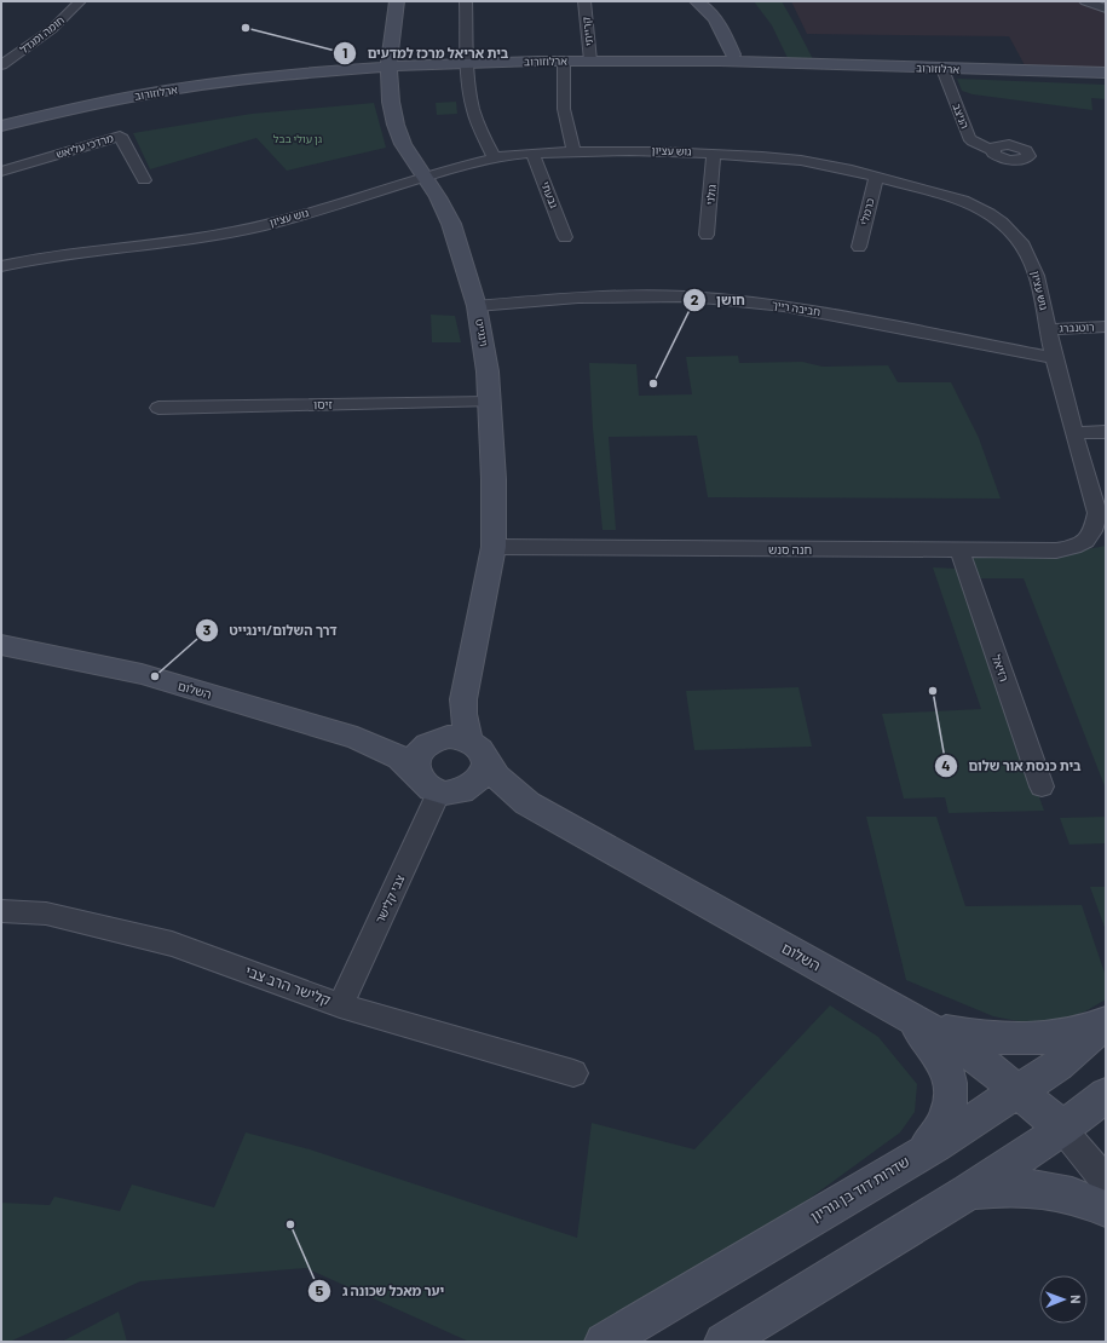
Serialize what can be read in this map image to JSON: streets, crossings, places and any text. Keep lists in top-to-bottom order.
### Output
{
  "streets": {
    "street": [
      "קרייתי",
      "חומה ומגדל",
      "ארלוזורוב",
      "הניצב",
      "מרדכי עליאש",
      "גוש עציון",
      "גבעתי",
      "גולני",
      "כרמלי",
      "חביבה רייך",
      "רוטנברג",
      "וינגייט",
      "זיסו",
      "חנה סנש",
      "רזיאל",
      "השלום",
      "צבי קלישר",
      "קלישר הרב צבי",
      "שדרות דוד בן גוריון"
    ]
  },
  "crossings": [
    ["קרייתי", "ארלוזורוב"],
    ["ארלוזורוב", "הניצב"],
    ["ארלוזורוב", "וינגייט"],
    ["גוש עציון", "גבעתי"],
    ["גוש עציון", "גולני"],
    ["גוש עציון", "כרמלי"],
    ["גוש עציון", "חביבה רייך"],
    ["גוש עציון", "רוטנברג"],
    ["גוש עציון", "וינגייט"],
    ["גוש עציון", "חנה סנש"],
    ["חביבה רייך", "וינגייט"],
    ["וינגייט", "זיסו"],
    ["וינגייט", "חנה סנש"],
    ["וינגייט", "השלום"],
    ["וינגייט", "צבי קלישר"],
    ["חנה סנש", "רזיאל"],
    ["השלום", "צבי קלישר"],
    ["השלום", "שדרות דוד בן גוריון"],
    ["צבי קלישר", "קלישר הרב צבי"]
  ],
  "parks": ["גן עולי בבל"],
  "places": [
    "בית אריאל מרכז למדעים",
    "חושן",
    "דרך השלום/וינגייט",
    "בית כנסת אור שלום",
    "יער מאכל שכונה ג"
  ],
  "north": "right"
}
